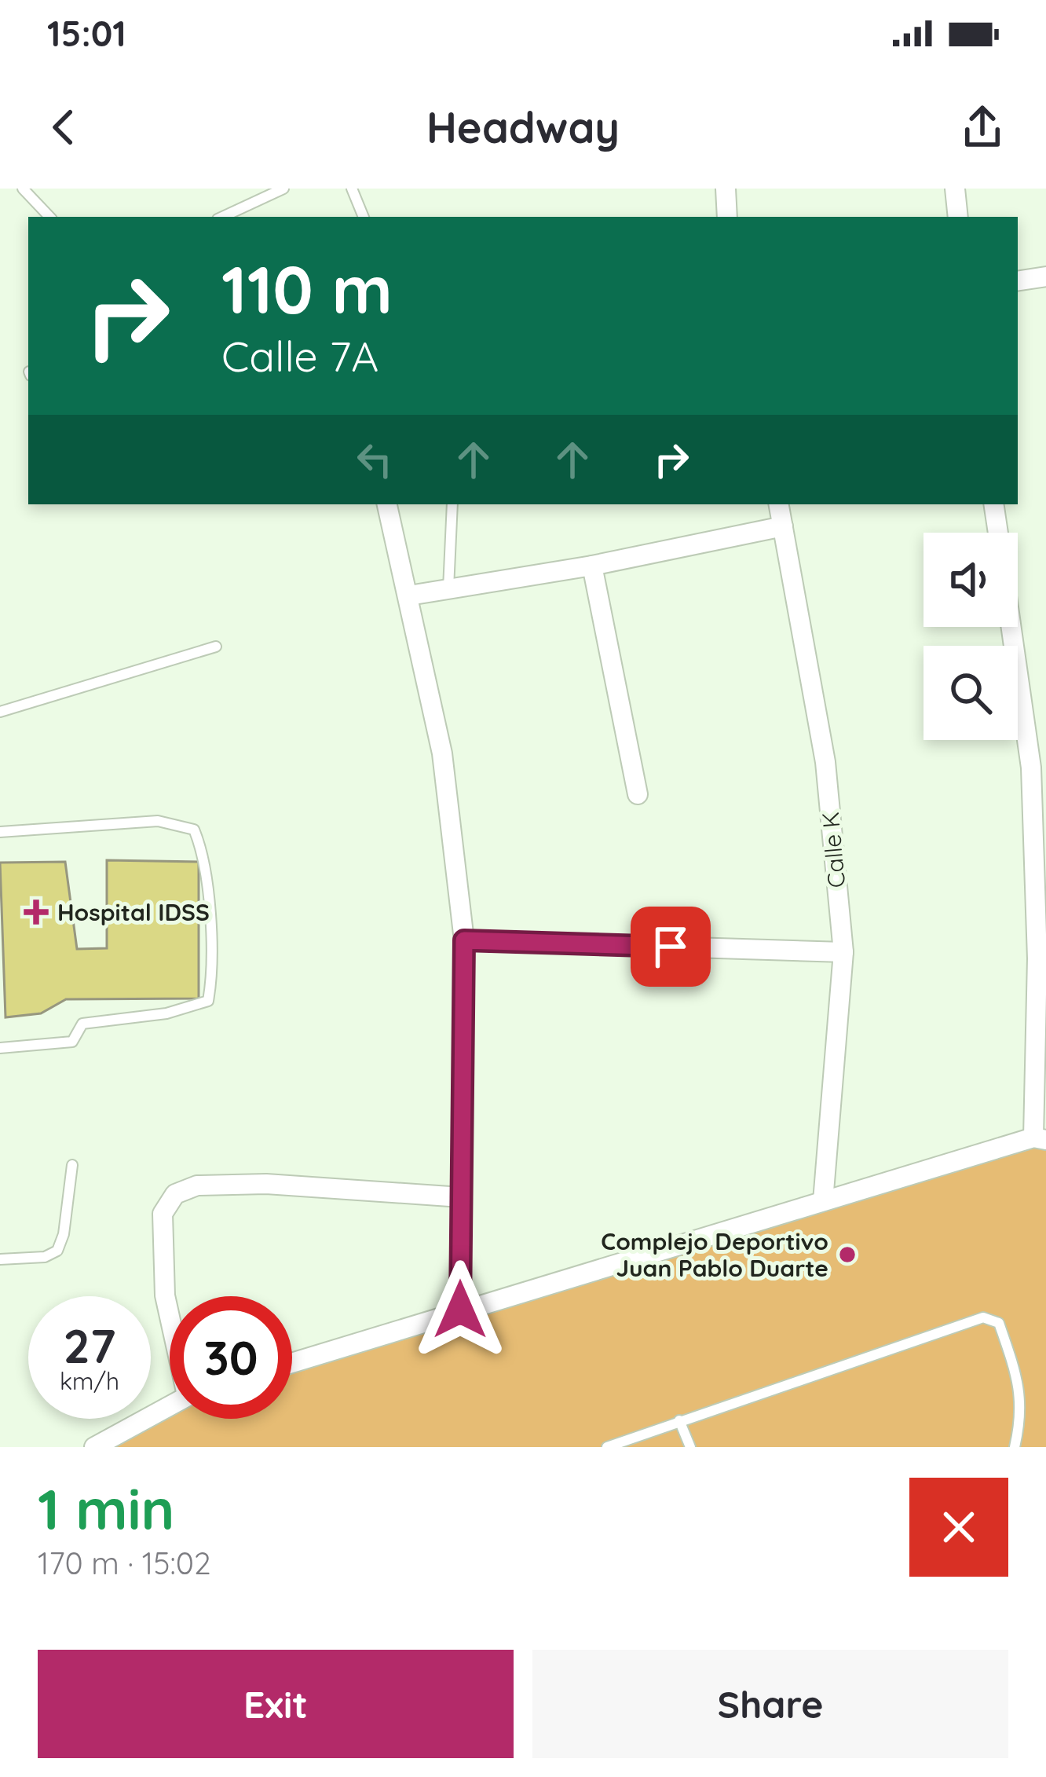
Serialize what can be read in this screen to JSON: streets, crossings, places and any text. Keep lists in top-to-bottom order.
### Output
{
  "streets": {
    "street": ["Calle K"]
  },
  "places": {
    "health": ["Hospital IDSS"],
    "other": ["Complejo Deportivo Juan Pablo Duarte"]
  },
  "page": {
    "status": "15:01",
    "header": "Headway",
    "turn": ["110 m", "Calle 7A"],
    "speed": "27 km/h",
    "limit": "30",
    "heading": ["1 min", "170 m · 15:02"],
    "buttons": ["Exit", "Share"]
  }
}
